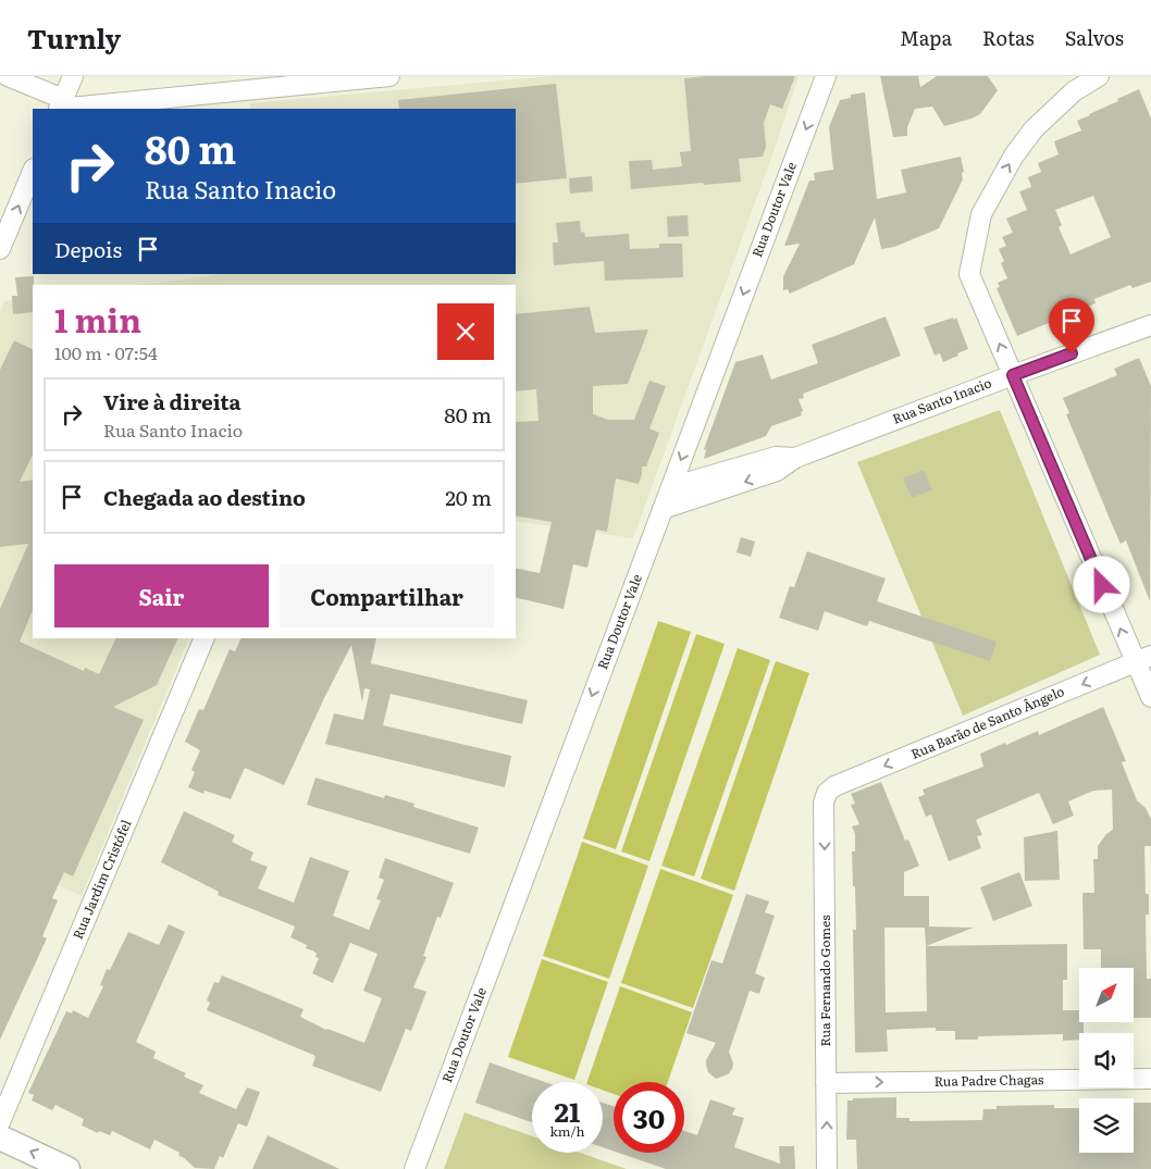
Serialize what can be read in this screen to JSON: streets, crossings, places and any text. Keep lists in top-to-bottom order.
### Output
{
  "streets": {
    "street": [
      "Rua Doutor Vale",
      "Rua Santo Inacio",
      "Rua Barão de Santo Ângelo",
      "Rua Jardim Cristófel",
      "Rua Fernando Gomes",
      "Rua Padre Chagas"
    ]
  },
  "crossings": [
    ["Rua Doutor Vale", "Rua Santo Inacio"],
    ["Rua Barão de Santo Ângelo", "Rua Fernando Gomes"],
    ["Rua Fernando Gomes", "Rua Padre Chagas"]
  ],
  "one_way": ["Rua Doutor Vale", "Rua Barão de Santo Ângelo", "Rua Padre Chagas"],
  "north": "top right",
  "page": {
    "header": "Turnly",
    "nav": ["Mapa", "Rotas", "Salvos"],
    "turn": ["80 m", "Rua Santo Inacio"],
    "then": "Depois",
    "heading": ["1 min", "100 m · 07:54"],
    "list": [
      {
        "name": "Vire à direita",
        "note": "Rua Santo Inacio",
        "value": "80 m"
      },
      {
        "name": "Chegada ao destino",
        "value": "20 m"
      }
    ],
    "buttons": ["Sair", "Compartilhar"],
    "speed": "21 km/h",
    "limit": "30"
  }
}
